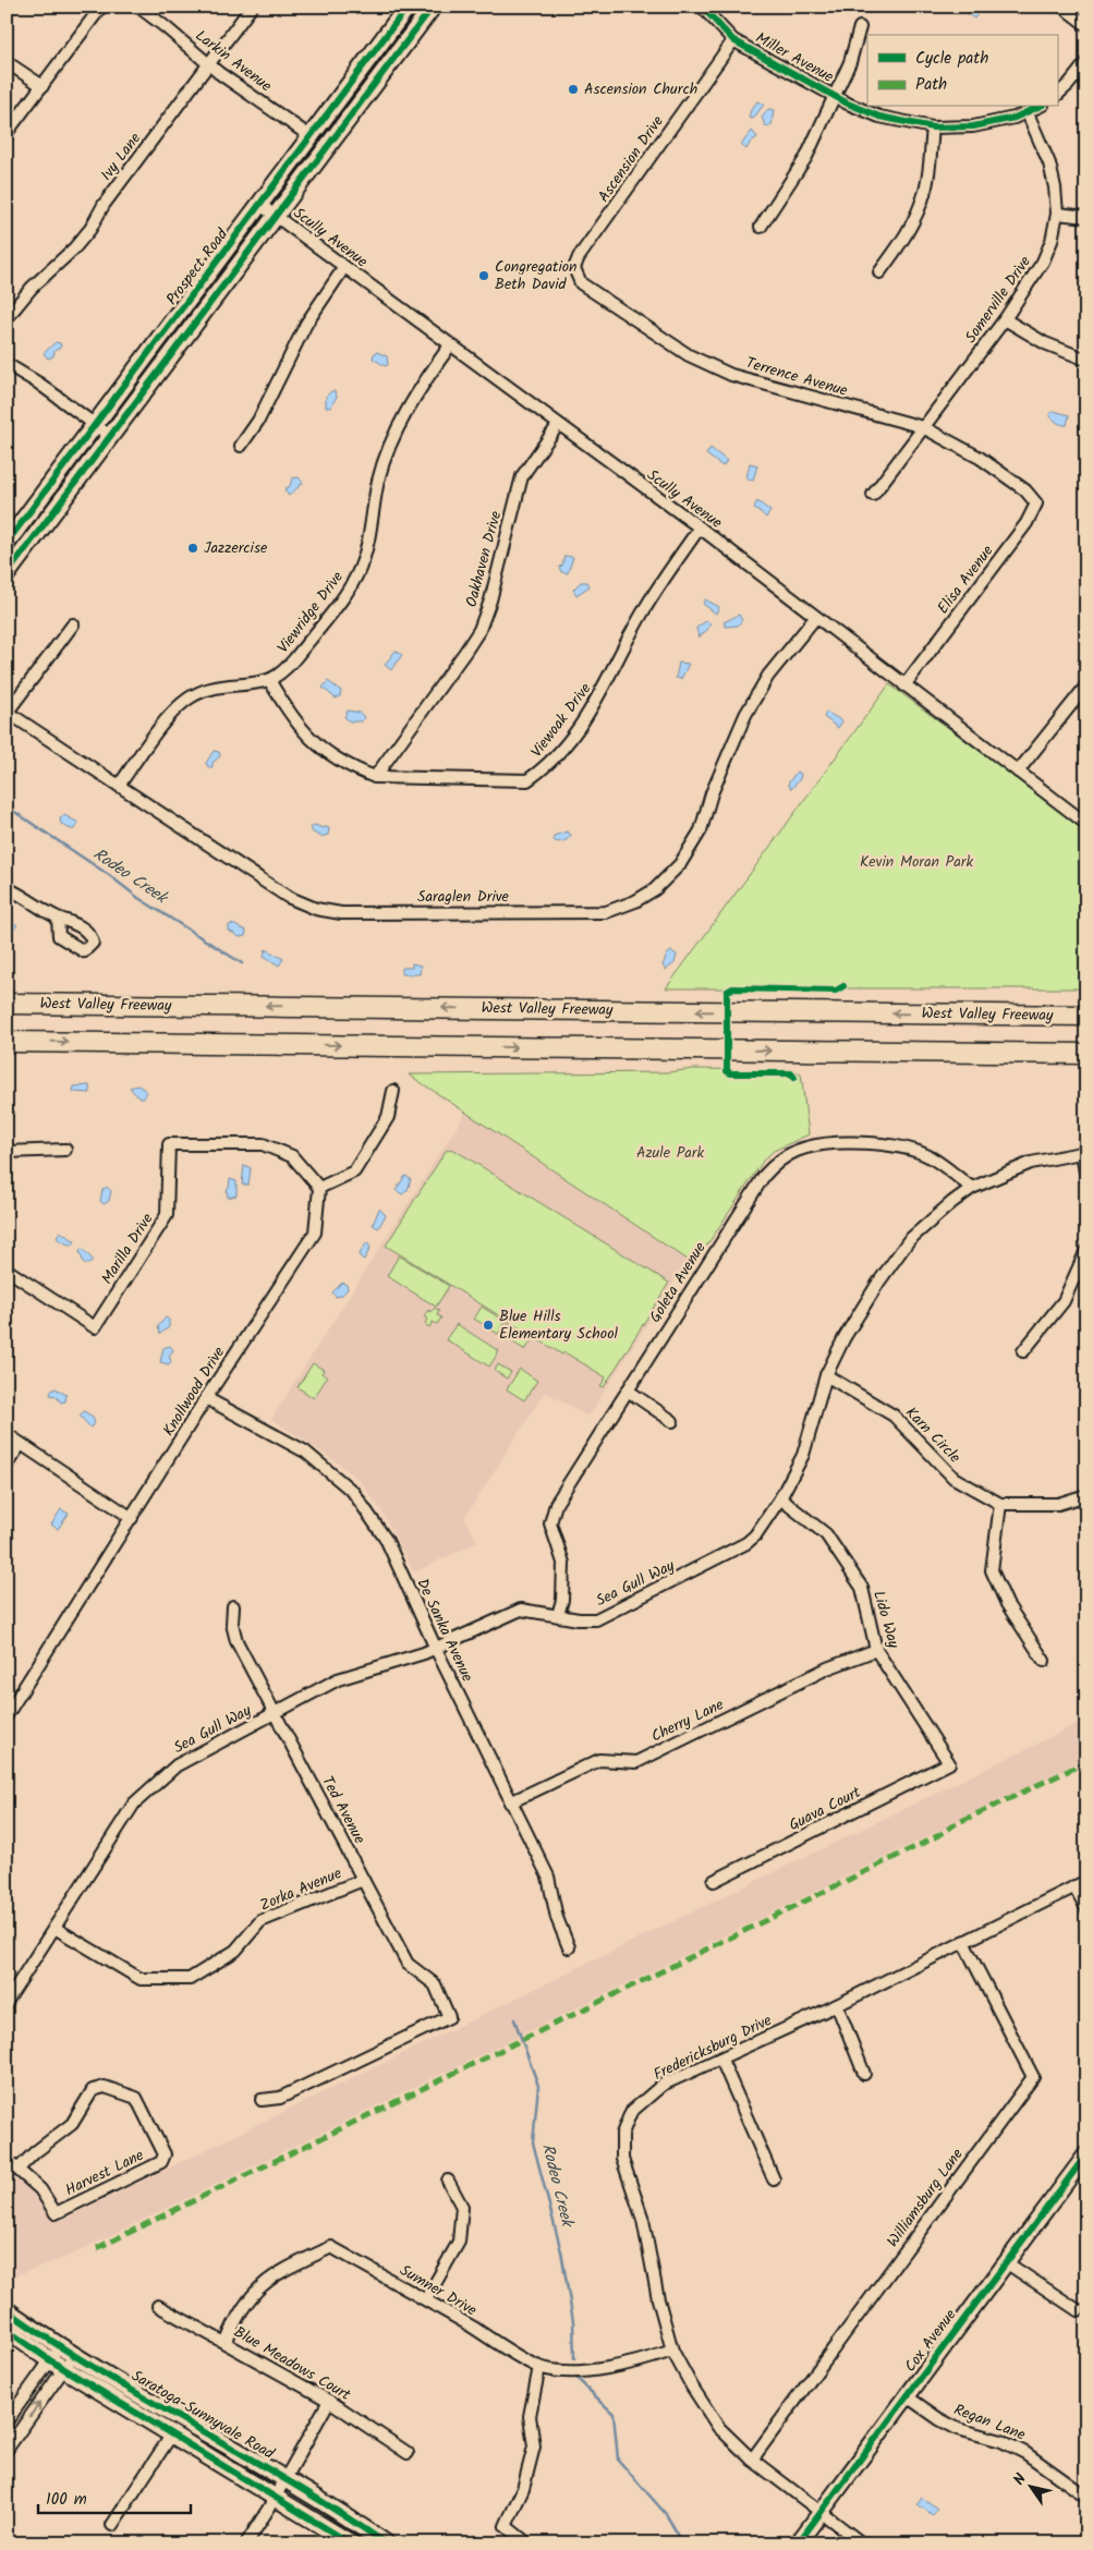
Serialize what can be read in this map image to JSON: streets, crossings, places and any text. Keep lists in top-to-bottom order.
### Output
{
  "streets": {
    "highway": ["West Valley Freeway"],
    "main road": ["Prospect Road", "Cox Avenue", "Saratoga-Sunnyvale Road"],
    "street": [
      "Miller Avenue",
      "Larkin Avenue",
      "Ivy Lane",
      "Ascension Drive",
      "Scully Avenue",
      "Somerville Drive",
      "Terrence Avenue",
      "Oakhaven Drive",
      "Elisa Avenue",
      "Viewridge Drive",
      "Viewoak Drive",
      "Saraglen Drive",
      "Marilla Drive",
      "Goleta Avenue",
      "Knollwood Drive",
      "Karn Circle",
      "Sea Gull Way",
      "Lido Way",
      "De Sanka Avenue",
      "Cherry Lane",
      "Guava Court",
      "Ted Avenue",
      "Zorka Avenue",
      "Fredericksburg Drive",
      "Harvest Lane",
      "Williamsburg Lane",
      "Sumner Drive",
      "Blue Meadows Court",
      "Regan Lane"
    ]
  },
  "crossings": [
    ["Miller Avenue", "Ascension Drive"],
    ["Miller Avenue", "Somerville Drive"],
    ["Larkin Avenue", "Ivy Lane"],
    ["Larkin Avenue", "Prospect Road"],
    ["Ascension Drive", "Terrence Avenue"],
    ["Scully Avenue", "Prospect Road"],
    ["Scully Avenue", "Oakhaven Drive"],
    ["Scully Avenue", "Elisa Avenue"],
    ["Scully Avenue", "Viewridge Drive"],
    ["Scully Avenue", "Viewoak Drive"],
    ["Scully Avenue", "Saraglen Drive"],
    ["Somerville Drive", "Terrence Avenue"],
    ["Terrence Avenue", "Elisa Avenue"],
    ["Oakhaven Drive", "Viewoak Drive"],
    ["Viewridge Drive", "Viewoak Drive"],
    ["Marilla Drive", "Knollwood Drive"],
    ["Goleta Avenue", "Sea Gull Way"],
    ["Knollwood Drive", "De Sanka Avenue"],
    ["Karn Circle", "Sea Gull Way"],
    ["Sea Gull Way", "Lido Way"],
    ["Sea Gull Way", "De Sanka Avenue"],
    ["Sea Gull Way", "Ted Avenue"],
    ["Sea Gull Way", "Zorka Avenue"],
    ["Lido Way", "Cherry Lane"],
    ["Lido Way", "Guava Court"],
    ["De Sanka Avenue", "Cherry Lane"],
    ["Ted Avenue", "Zorka Avenue"],
    ["Fredericksburg Drive", "Williamsburg Lane"],
    ["Fredericksburg Drive", "Sumner Drive"],
    ["Fredericksburg Drive", "Cox Avenue"],
    ["Sumner Drive", "Blue Meadows Court"],
    ["Cox Avenue", "Regan Lane"]
  ],
  "water": ["Rodeo Creek"],
  "parks": ["Kevin Moran Park", "Azule Park"],
  "places": [
    "Ascension Church",
    "Congregation Beth David",
    "Jazzercise",
    "Blue Hills Elementary School"
  ],
  "legend": ["Cycle path", "Path"],
  "scale_bar": "100 m",
  "north": "top left"
}
